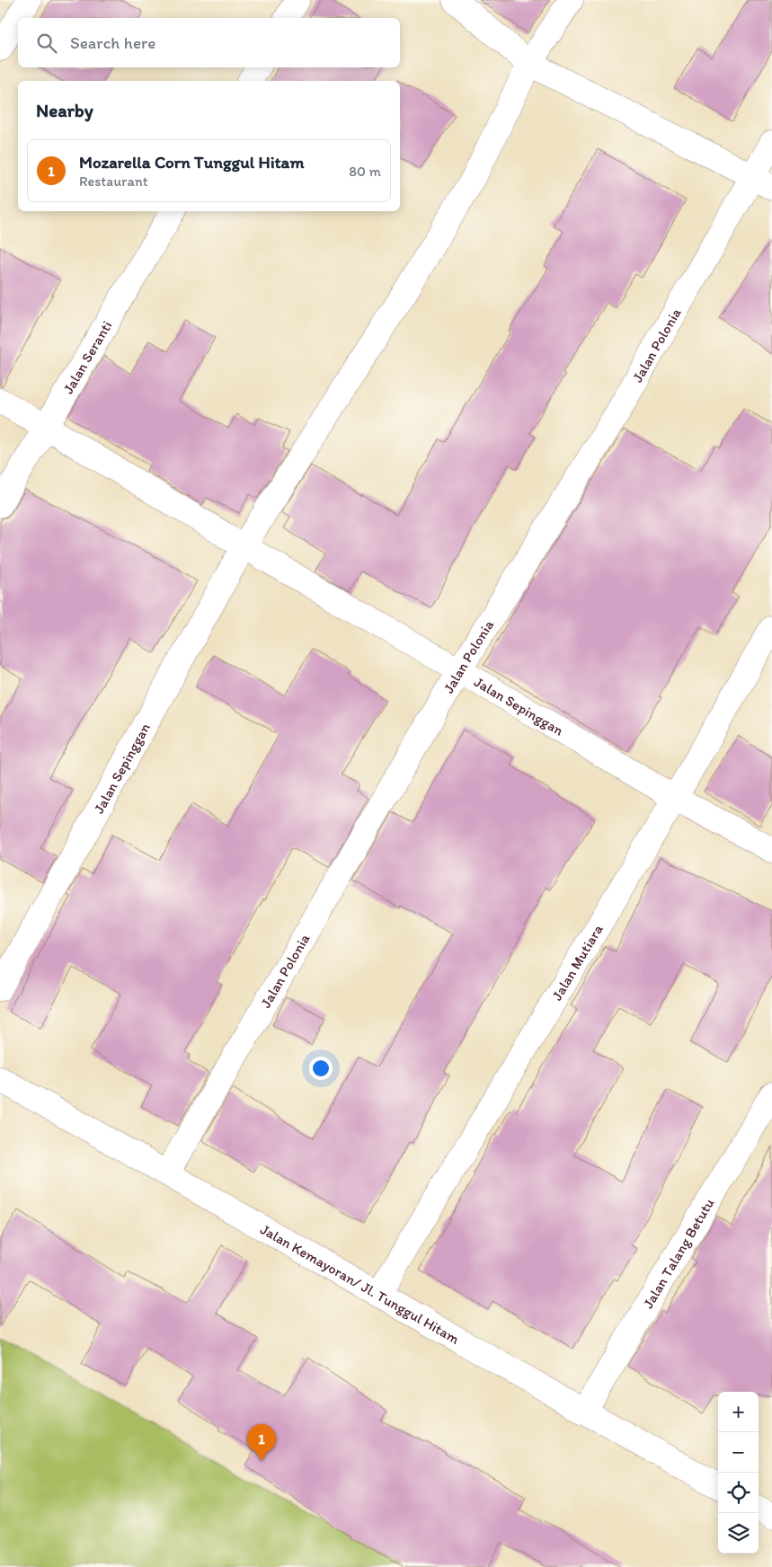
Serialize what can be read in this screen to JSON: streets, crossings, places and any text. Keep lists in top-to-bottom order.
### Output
{
  "streets": {
    "street": [
      "Jalan Polonia",
      "Jalan Seranti",
      "Jalan Sepinggan",
      "Jalan Mutiara",
      "Jalan Talang Betutu",
      "Jalan Kemayoran/ Jl. Tunggul Hitam"
    ]
  },
  "crossings": [
    ["Jalan Polonia", "Jalan Sepinggan"],
    ["Jalan Polonia", "Jalan Kemayoran/ Jl. Tunggul Hitam"],
    ["Jalan Seranti", "Jalan Sepinggan"],
    ["Jalan Sepinggan", "Jalan Mutiara"],
    ["Jalan Mutiara", "Jalan Kemayoran/ Jl. Tunggul Hitam"],
    ["Jalan Talang Betutu", "Jalan Kemayoran/ Jl. Tunggul Hitam"]
  ],
  "page": {
    "search": "Search here",
    "heading": "Nearby",
    "list": [
      {
        "mark": "1",
        "name": "Mozarella Corn Tunggul Hitam",
        "note": "Restaurant",
        "value": "80 m"
      }
    ],
    "map_buttons": ["+", "−"],
    "pins": "1"
  }
}
